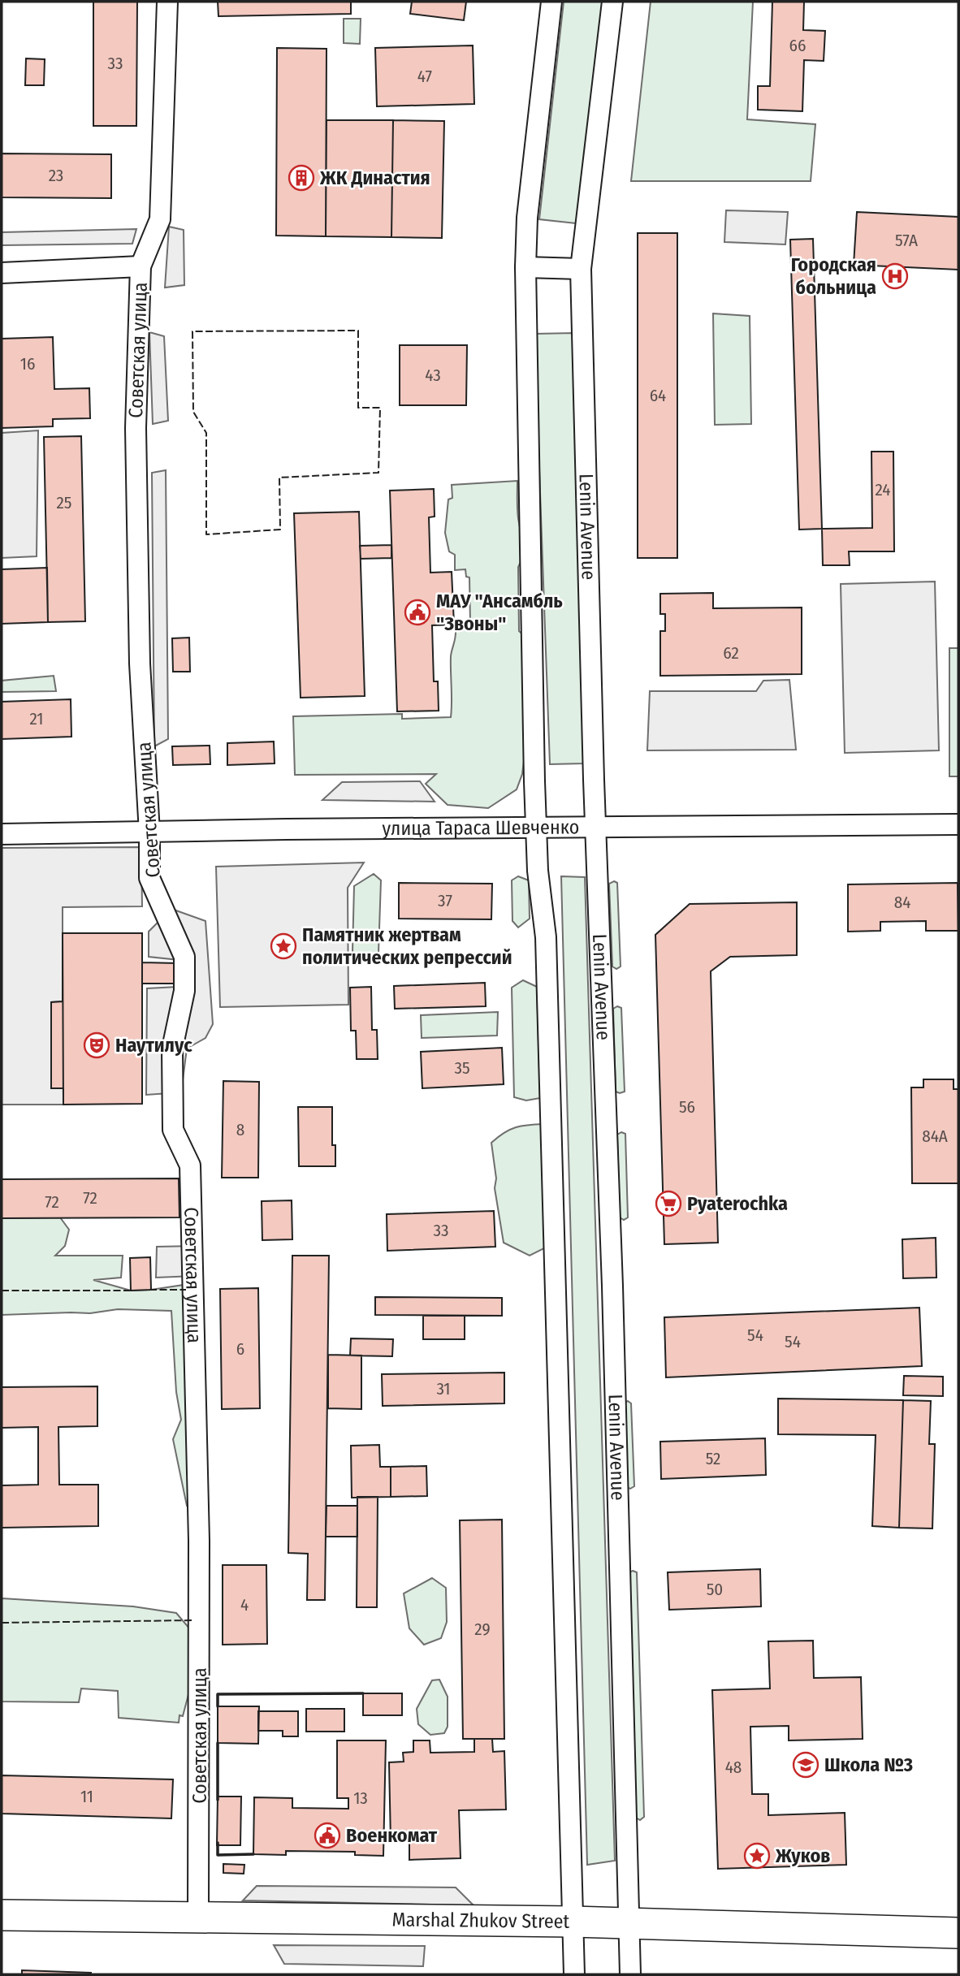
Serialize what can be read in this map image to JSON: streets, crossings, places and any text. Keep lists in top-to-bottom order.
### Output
{
  "streets": {
    "main road": ["Marshal Zhukov Street"],
    "street": ["Советская улица", "Lenin Avenue", "улица Тараса Шевченко"]
  },
  "crossings": [
    ["Советская улица", "улица Тараса Шевченко"],
    ["Советская улица", "Marshal Zhukov Street"],
    ["Lenin Avenue", "улица Тараса Шевченко"],
    ["Lenin Avenue", "Marshal Zhukov Street"]
  ],
  "places": {
    "building": ["ЖК Династия"],
    "hospital": ["Городская больница"],
    "public building": ["МАУ \"Ансамбль \"Звоны\"", "Военкомат"],
    "place": ["Памятник жертвам политических репрессий", "Жуков"],
    "theatre": ["Наутилус"],
    "supermarket": ["Pyaterochka"],
    "school or university": ["Школа №3"]
  },
  "house_numbers": [
    "66",
    "33",
    "47",
    "23",
    "57А",
    "16",
    "43",
    "64",
    "24",
    "25",
    "62",
    "21",
    "37",
    "84",
    "35",
    "56",
    "8",
    "84А",
    "72",
    "72",
    "33",
    "54",
    "54",
    "6",
    "31",
    "52",
    "50",
    "4",
    "29",
    "48",
    "11",
    "13"
  ]
}
